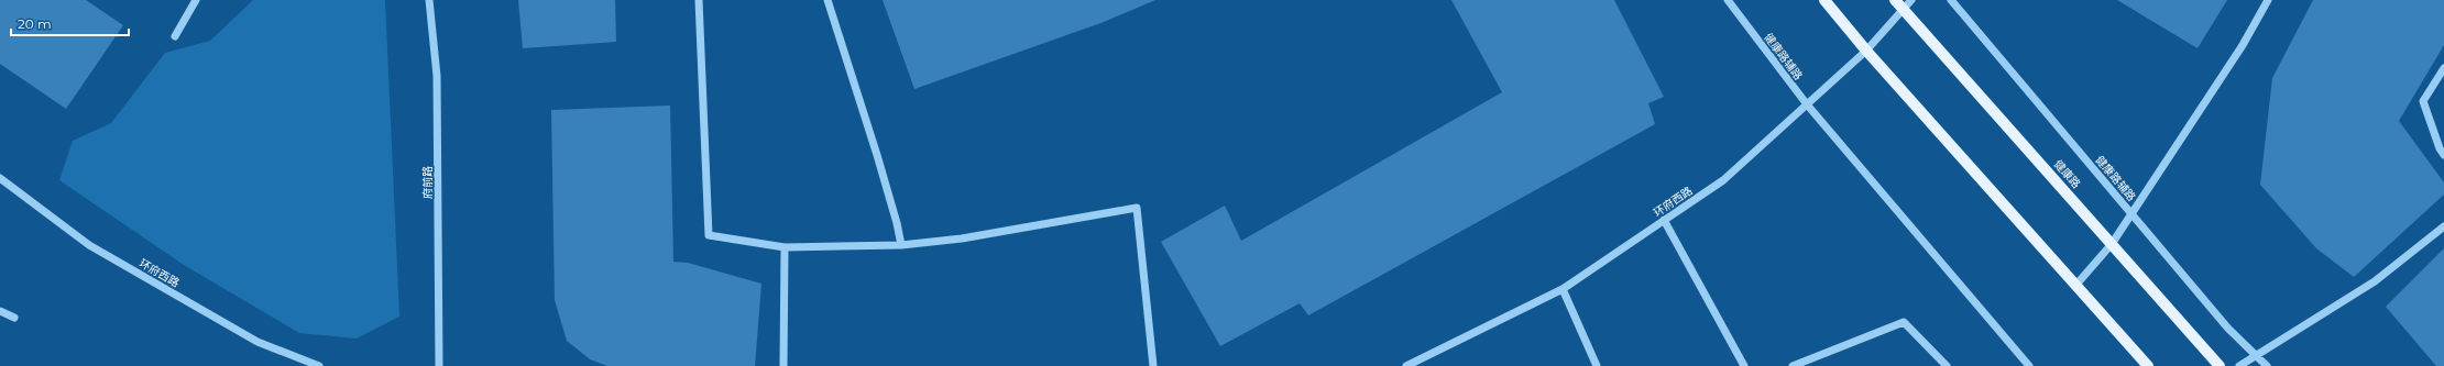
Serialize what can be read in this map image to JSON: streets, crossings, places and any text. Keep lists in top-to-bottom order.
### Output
{
  "streets": {
    "main road": ["健康路"],
    "street": ["健康路辅路", "府前路", "环府西路"]
  },
  "crossings": [
    ["健康路辅路", "环府西路"],
    ["健康路", "环府西路"]
  ],
  "scale_bar": "20 m"
}
